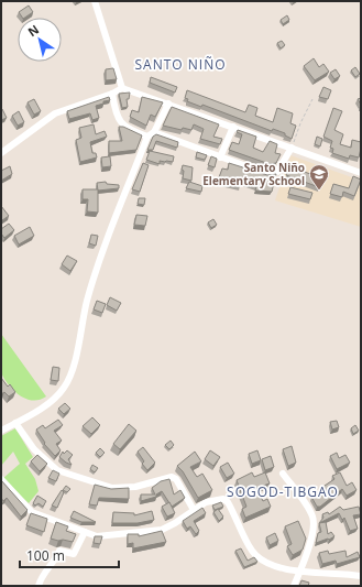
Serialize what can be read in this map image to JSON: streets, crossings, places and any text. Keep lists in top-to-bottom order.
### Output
{
  "districts": ["SANTO NIÑO", "SOGOD-TIBGAO"],
  "places": {
    "school or university": ["Santo Niño Elementary School"]
  },
  "scale_bar": "100 m",
  "north": "top left"
}
